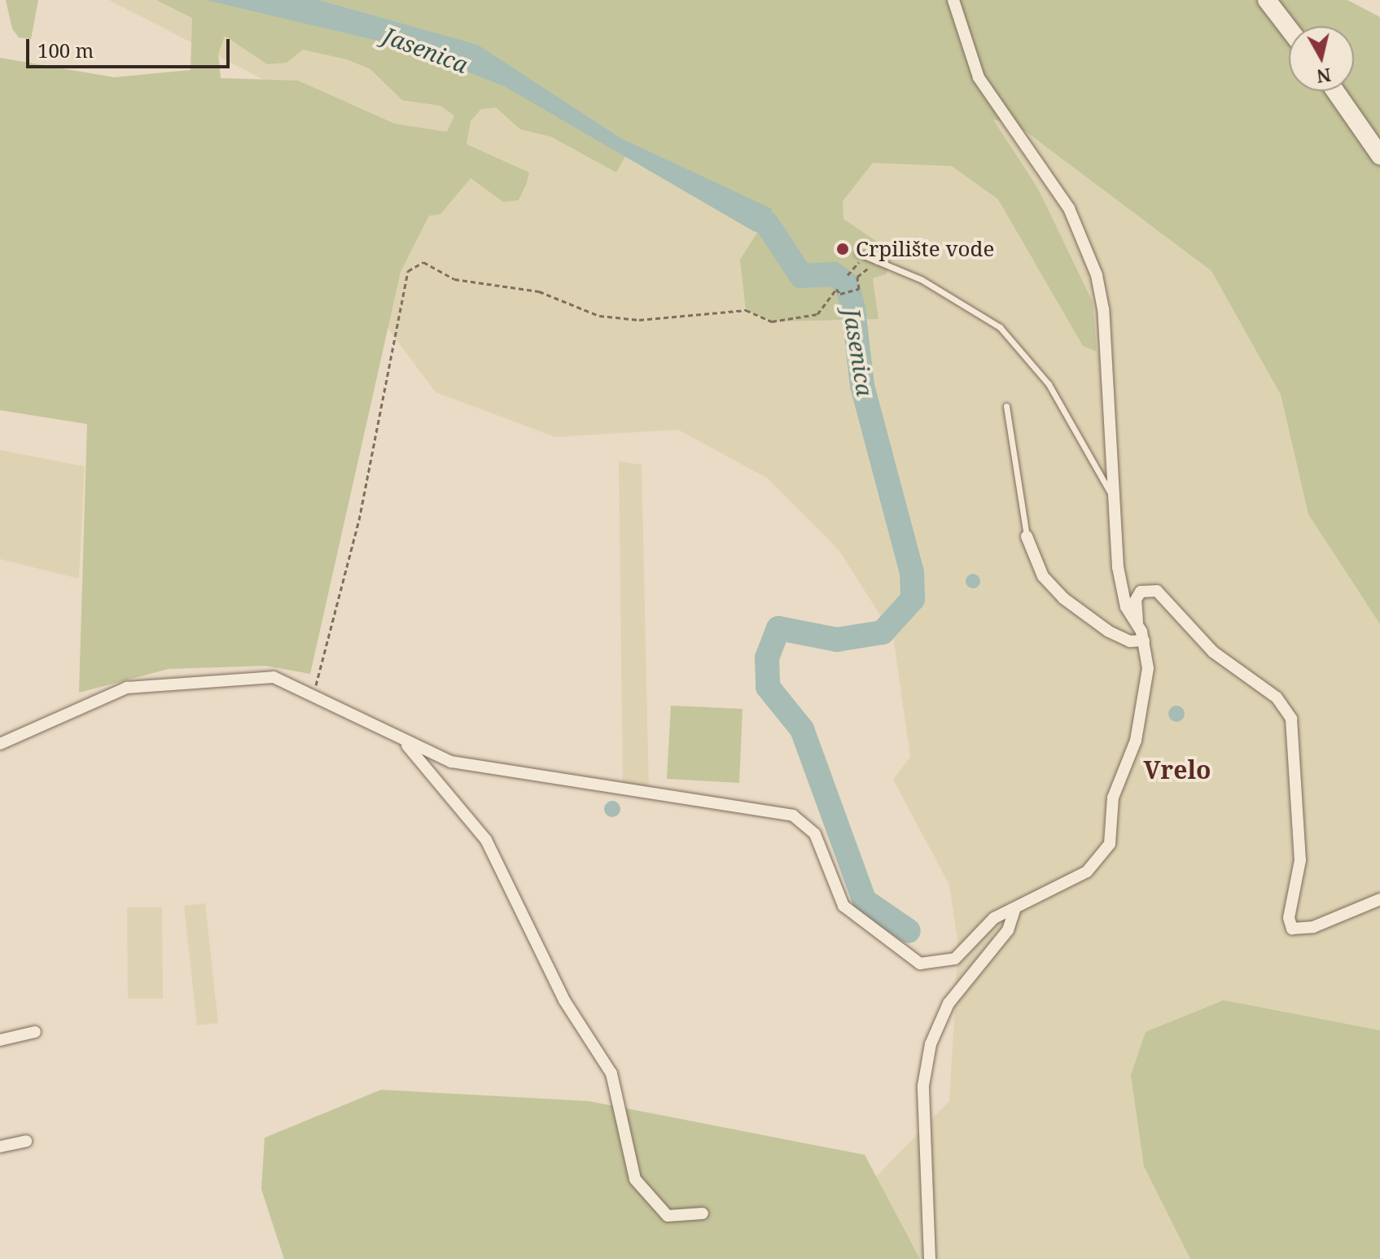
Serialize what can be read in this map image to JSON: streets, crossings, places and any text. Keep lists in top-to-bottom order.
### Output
{
  "districts": ["Vrelo"],
  "water": ["Jasenica"],
  "places": ["Crpilište vode"],
  "scale_bar": "100 m",
  "north": "bottom"
}
